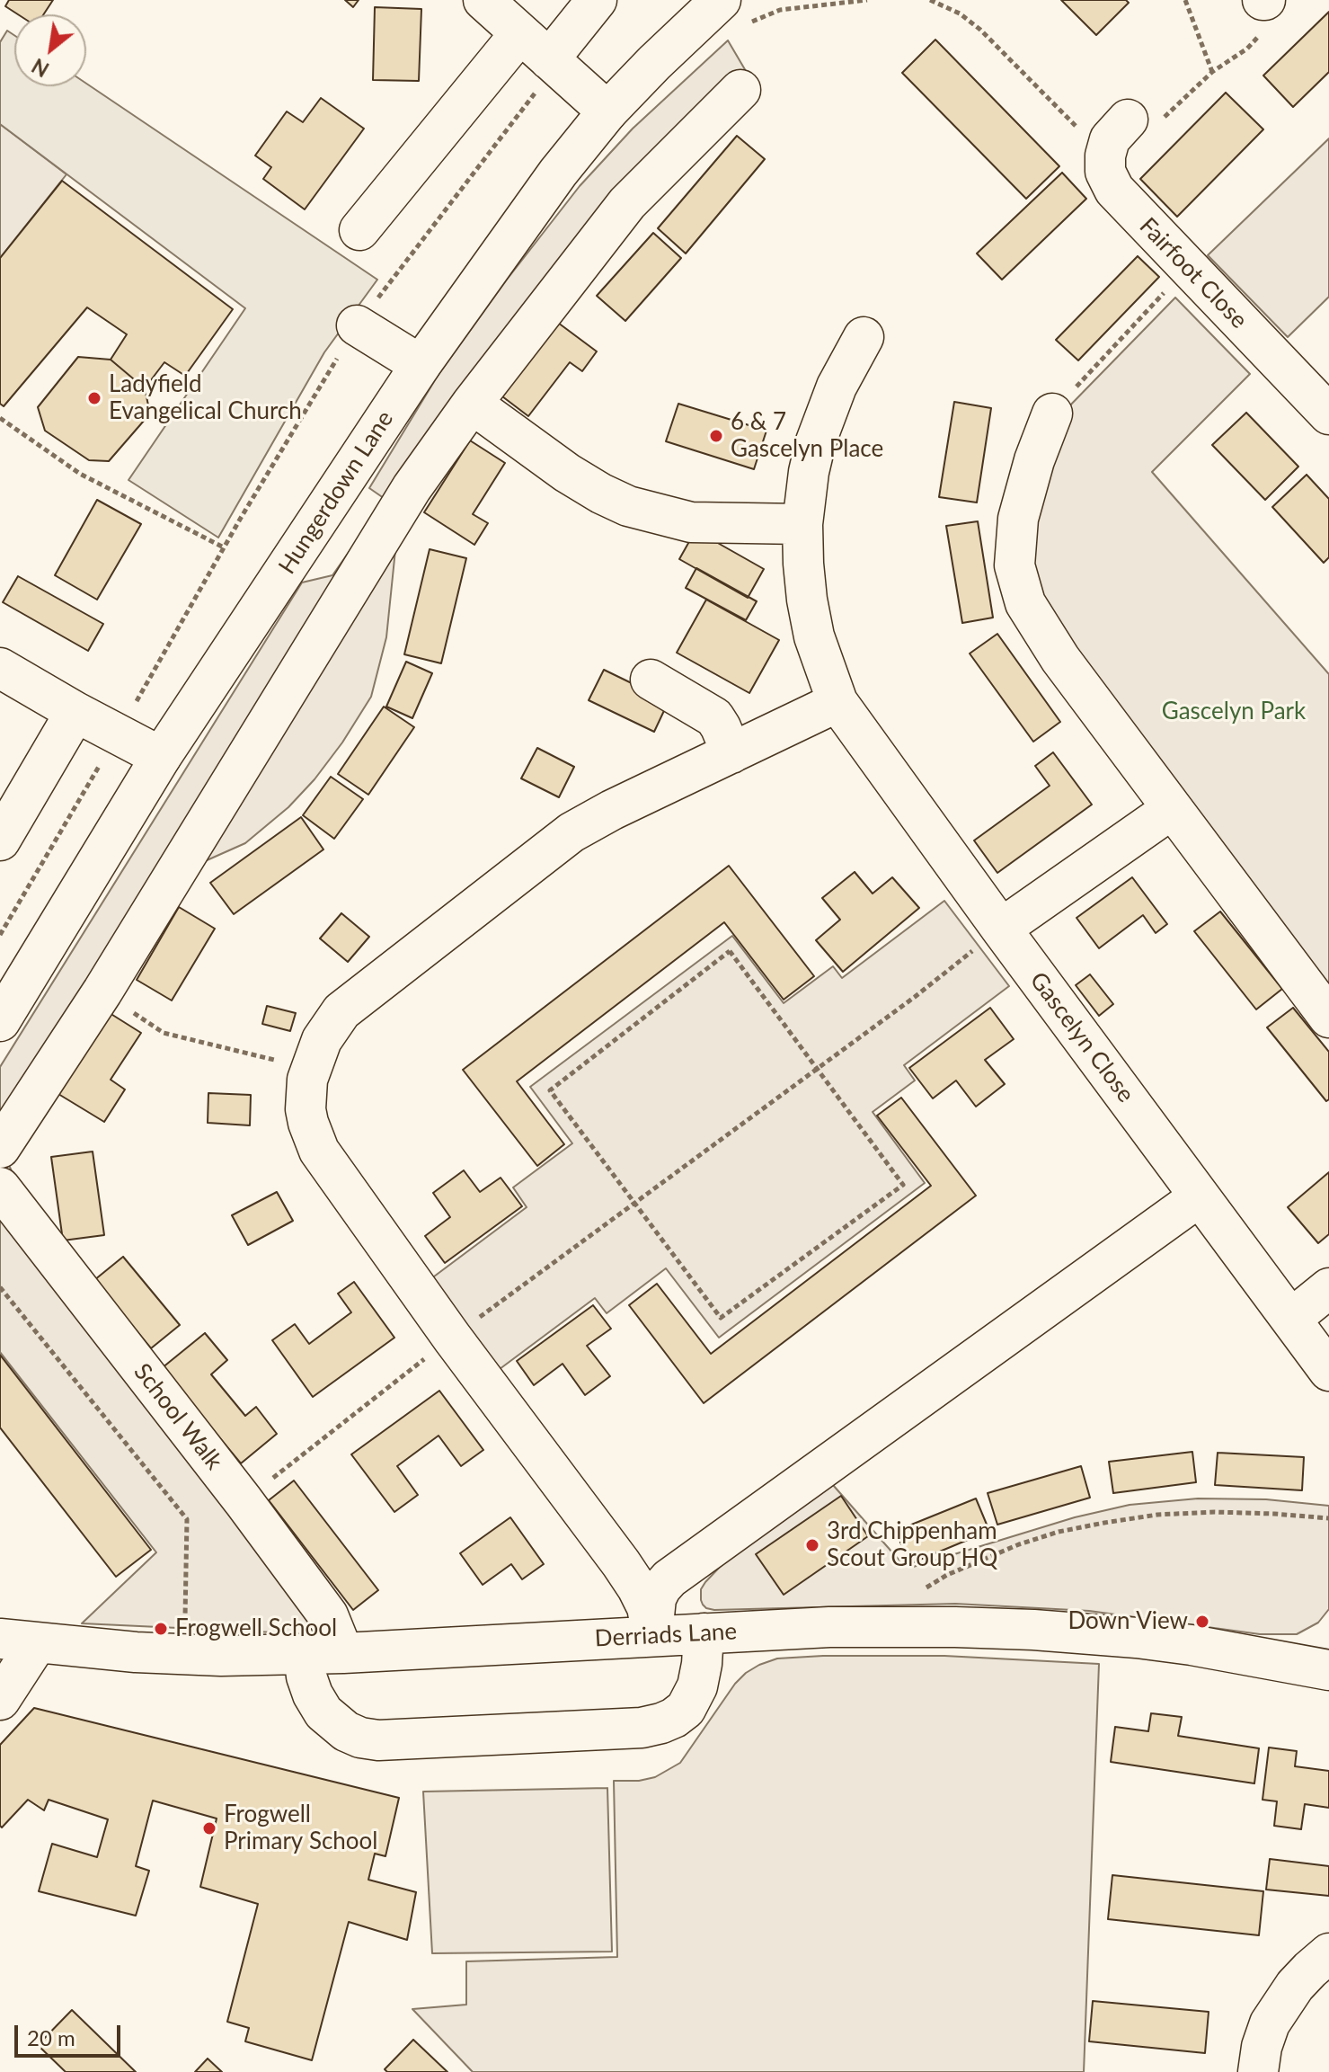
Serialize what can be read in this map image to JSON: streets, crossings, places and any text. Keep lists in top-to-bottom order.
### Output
{
  "streets": {
    "street": [
      "Fairfoot Close",
      "Hungerdown Lane",
      "Gascelyn Close",
      "School Walk",
      "Derriads Lane"
    ]
  },
  "crossings": [
    ["School Walk", "Derriads Lane"]
  ],
  "parks": ["Gascelyn Park"],
  "places": [
    "Ladyfield Evangelical Church",
    "6 & 7 Gascelyn Place",
    "3rd Chippenham Scout Group HQ",
    "Down View",
    "Frogwell School",
    "Frogwell Primary School"
  ],
  "scale_bar": "20 m",
  "north": "bottom left"
}
